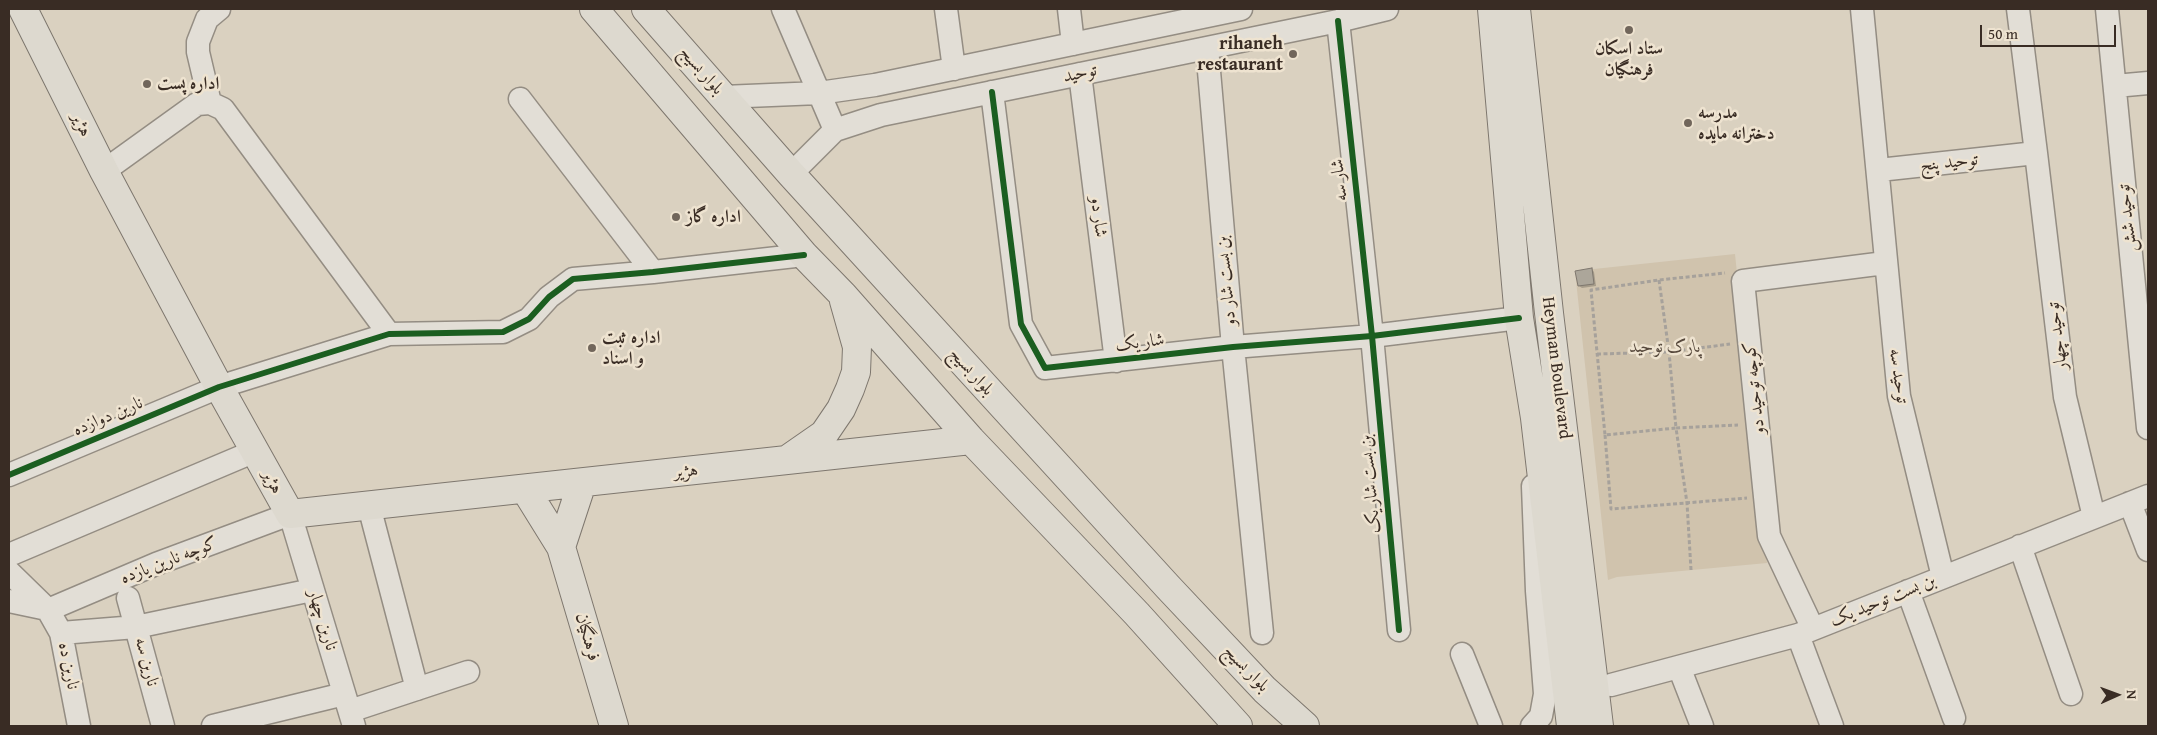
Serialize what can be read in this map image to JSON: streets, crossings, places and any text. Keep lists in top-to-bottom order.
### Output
{
  "streets": {
    "main road": [
      "بلوار بسیج",
      "هژیر",
      "Heyman Boulevard",
      "فرهنگیان"
    ],
    "street": [
      "توحید",
      "توحید پنج",
      "شار سه",
      "شار دو",
      "توحید شش",
      "بن بست شار دو",
      "توحید چهار",
      "شار یک",
      "توحید سه",
      "کوچه توحید دو",
      "نارین دوازده",
      "بن بست شار یک",
      "کوچه نارین یازده",
      "بن بست توحید یک",
      "نارین چهار",
      "نارین سه",
      "نارین ده"
    ]
  },
  "crossings": [
    ["بلوار بسیج", "توحید"],
    ["توحید", "شار سه"],
    ["توحید", "شار دو"],
    ["توحید", "بن بست شار دو"],
    ["توحید", "شار یک"],
    ["هژیر", "نارین دوازده"],
    ["هژیر", "کوچه نارین یازده"],
    ["هژیر", "نارین چهار"],
    ["هژیر", "فرهنگیان"],
    ["توحید پنج", "توحید چهار"],
    ["توحید پنج", "توحید سه"],
    ["شار سه", "شار یک"],
    ["شار سه", "بن بست شار یک"],
    ["شار دو", "شار یک"],
    ["بن بست شار دو", "شار یک"],
    ["توحید چهار", "بن بست توحید یک"],
    ["شار یک", "Heyman Boulevard"],
    ["شار یک", "بن بست شار یک"],
    ["توحید سه", "کوچه توحید دو"],
    ["توحید سه", "بن بست توحید یک"],
    ["کوچه توحید دو", "بن بست توحید یک"],
    ["کوچه نارین یازده", "نارین چهار"],
    ["کوچه نارین یازده", "نارین ده"]
  ],
  "parks": ["پارک توحید"],
  "places": [
    "ستاد اسکان فرهنگیان",
    "rihaneh restaurant",
    "اداره پست",
    "مدرسه دخترانه مایده",
    "اداره گاز",
    "اداره ثبت و اسناد"
  ],
  "scale_bar": "50 m",
  "north": "right"
}
